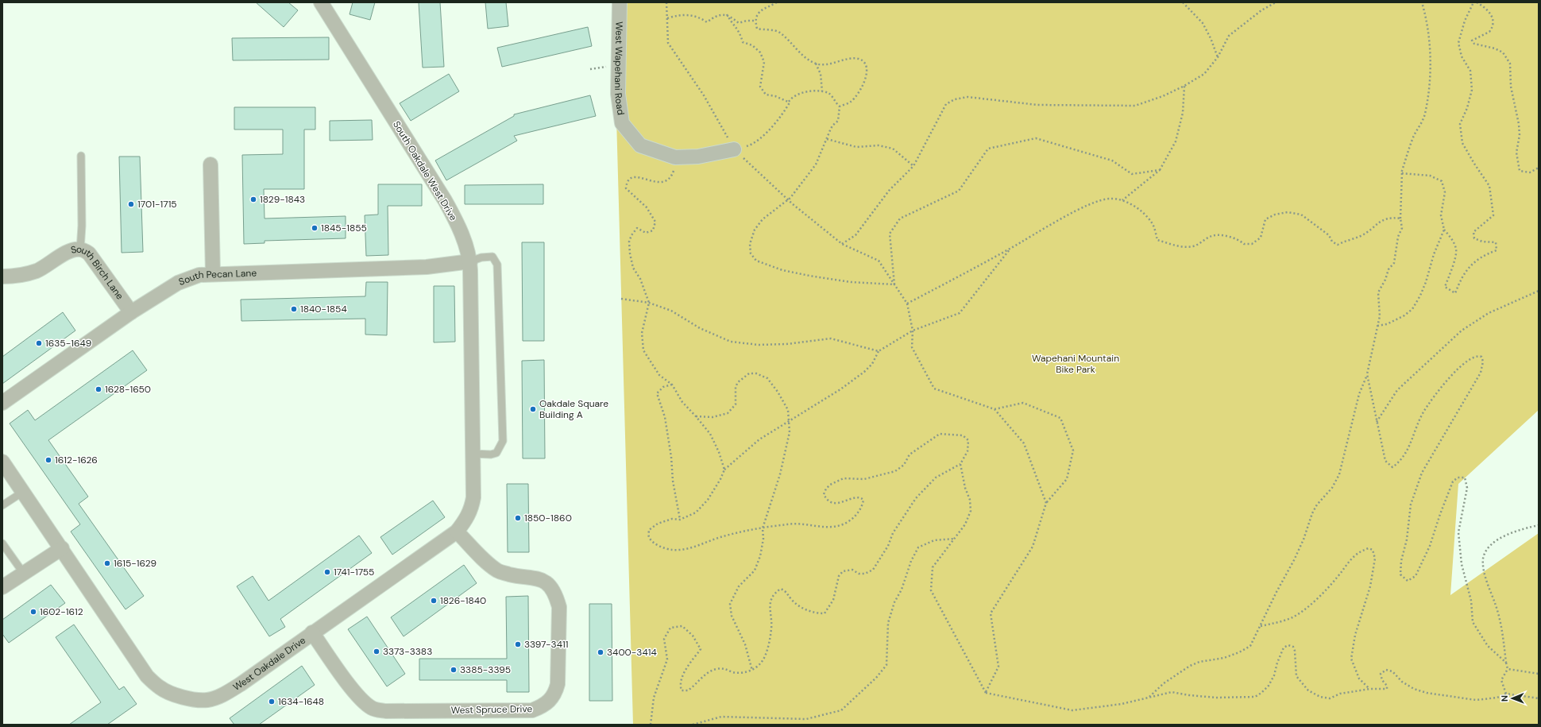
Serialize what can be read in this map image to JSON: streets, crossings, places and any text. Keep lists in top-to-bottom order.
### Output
{
  "streets": {
    "street": [
      "West Wapehani Road",
      "South Oakdale West Drive",
      "South Birch Lane",
      "South Pecan Lane",
      "West Oakdale Drive",
      "West Spruce Drive"
    ]
  },
  "crossings": [
    ["South Oakdale West Drive", "South Pecan Lane"],
    ["South Oakdale West Drive", "West Oakdale Drive"],
    ["South Birch Lane", "South Pecan Lane"],
    ["West Oakdale Drive", "West Spruce Drive"]
  ],
  "parks": ["Wapehani Mountain Bike Park"],
  "places": [
    "1829-1843",
    "1701-1715",
    "1845-1855",
    "1840-1854",
    "1635-1649",
    "1628-1650",
    "Oakdale Square Building A",
    "1612-1626",
    "1850-1860",
    "1615-1629",
    "1741-1755",
    "1826-1840",
    "1602-1612",
    "3397-3411",
    "3373-3383",
    "3400-3414",
    "3385-3395",
    "1634-1648"
  ],
  "north": "left"
}
